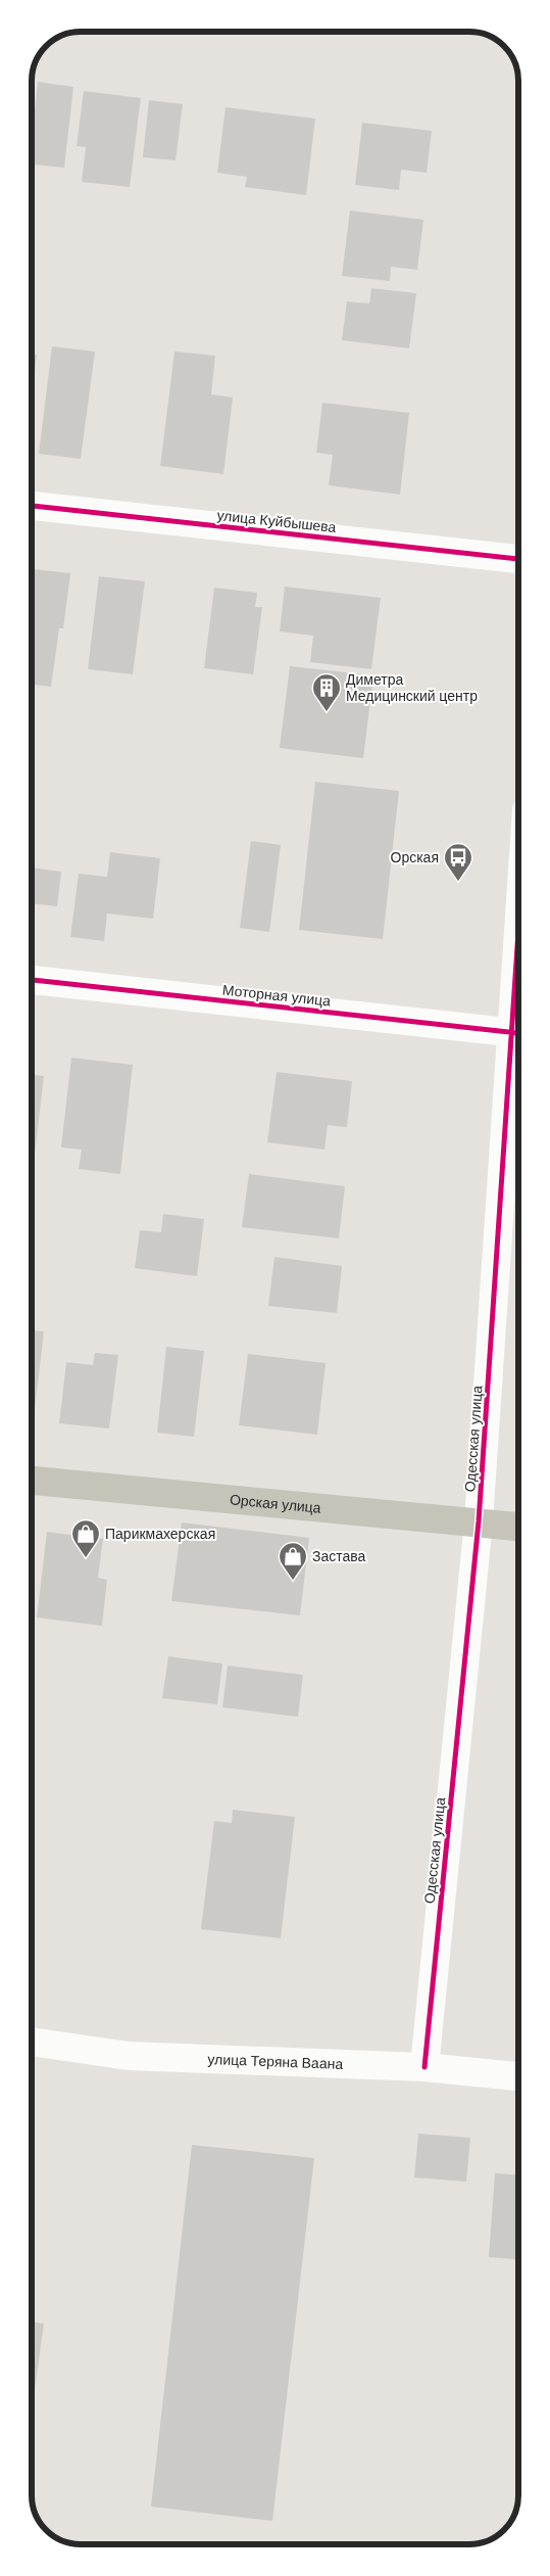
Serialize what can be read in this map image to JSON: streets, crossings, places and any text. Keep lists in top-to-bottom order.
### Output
{
  "streets": {
    "main road": ["Орская улица"],
    "street": [
      "улица Куйбышева",
      "Моторная улица",
      "Одесская улица",
      "улица Теряна Ваана"
    ]
  },
  "crossings": [
    ["Одесская улица", "Орская улица"],
    ["Одесская улица", "улица Теряна Ваана"]
  ],
  "places": {
    "building": ["Диметра Медицинский центр"],
    "bus stop": ["Орская"],
    "shop": ["Парикмахерская", "Застава"]
  }
}
